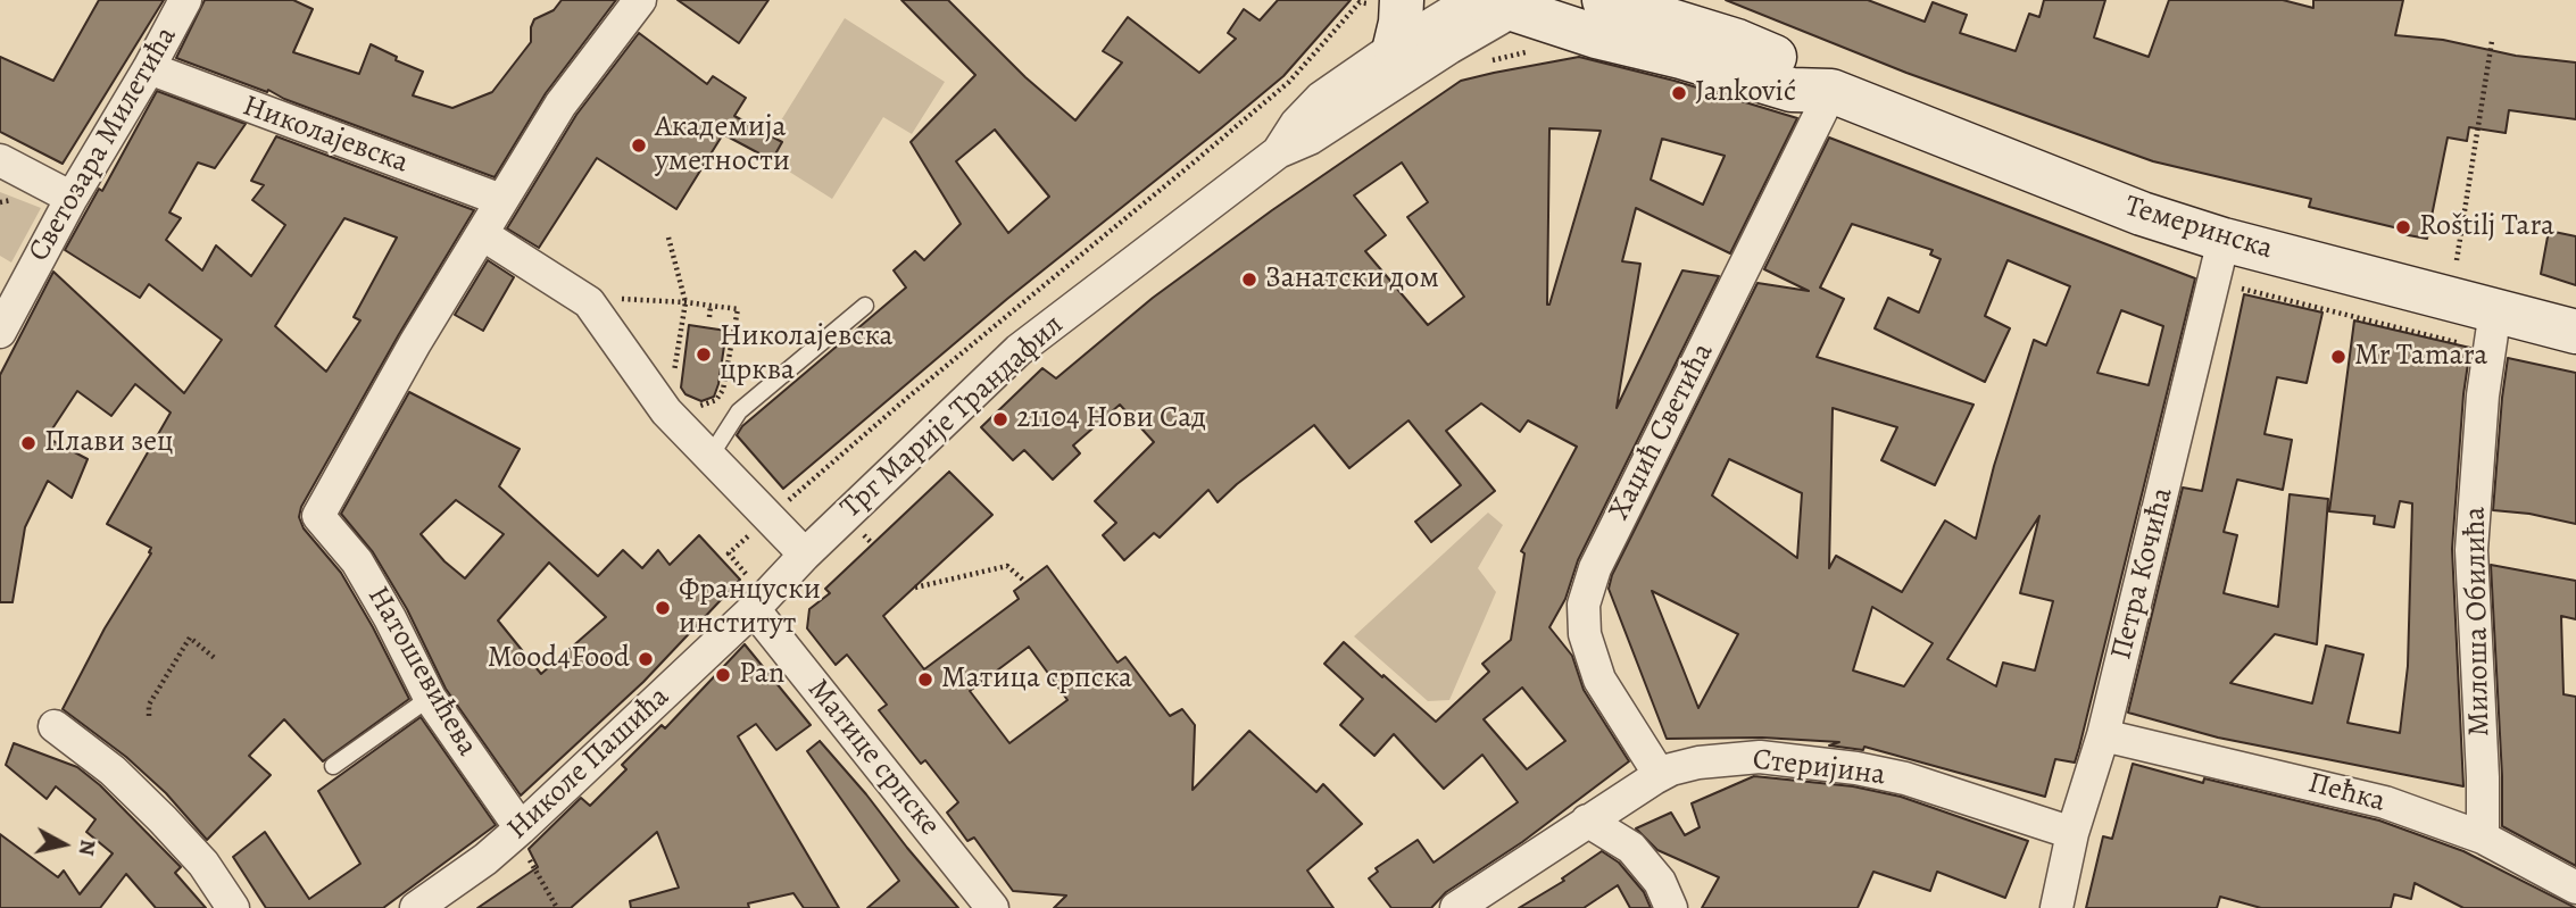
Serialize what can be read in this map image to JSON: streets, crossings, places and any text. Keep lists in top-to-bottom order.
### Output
{
  "streets": {
    "main road": ["Темеринска"],
    "street": [
      "Николајевска",
      "Светозара Милетића",
      "Трг Марије Трандафил",
      "Хаџић Светића",
      "Петра Кочића",
      "Милоша Обилића",
      "Натошевићева",
      "Матице српске",
      "Николе Пашића",
      "Стеријина",
      "Пећка"
    ]
  },
  "crossings": [
    ["Николајевска", "Светозара Милетића"],
    ["Темеринска", "Трг Марије Трандафил"],
    ["Темеринска", "Хаџић Светића"],
    ["Темеринска", "Петра Кочића"],
    ["Темеринска", "Милоша Обилића"],
    ["Трг Марије Трандафил", "Матице српске"],
    ["Трг Марије Трандафил", "Николе Пашића"],
    ["Хаџић Светића", "Стеријина"],
    ["Петра Кочића", "Стеријина"],
    ["Петра Кочића", "Пећка"],
    ["Милоша Обилића", "Пећка"],
    ["Натошевићева", "Николе Пашића"],
    ["Матице српске", "Николе Пашића"]
  ],
  "places": [
    "Janković",
    "Академија уметности",
    "Roštilj Tara",
    "Занатски дом",
    "Николајевска црква",
    "Mr Tamara",
    "21104 Нови Сад",
    "Плави зец",
    "Француски институт",
    "Mood4Food",
    "Pan",
    "Матица српска"
  ],
  "north": "right"
}
